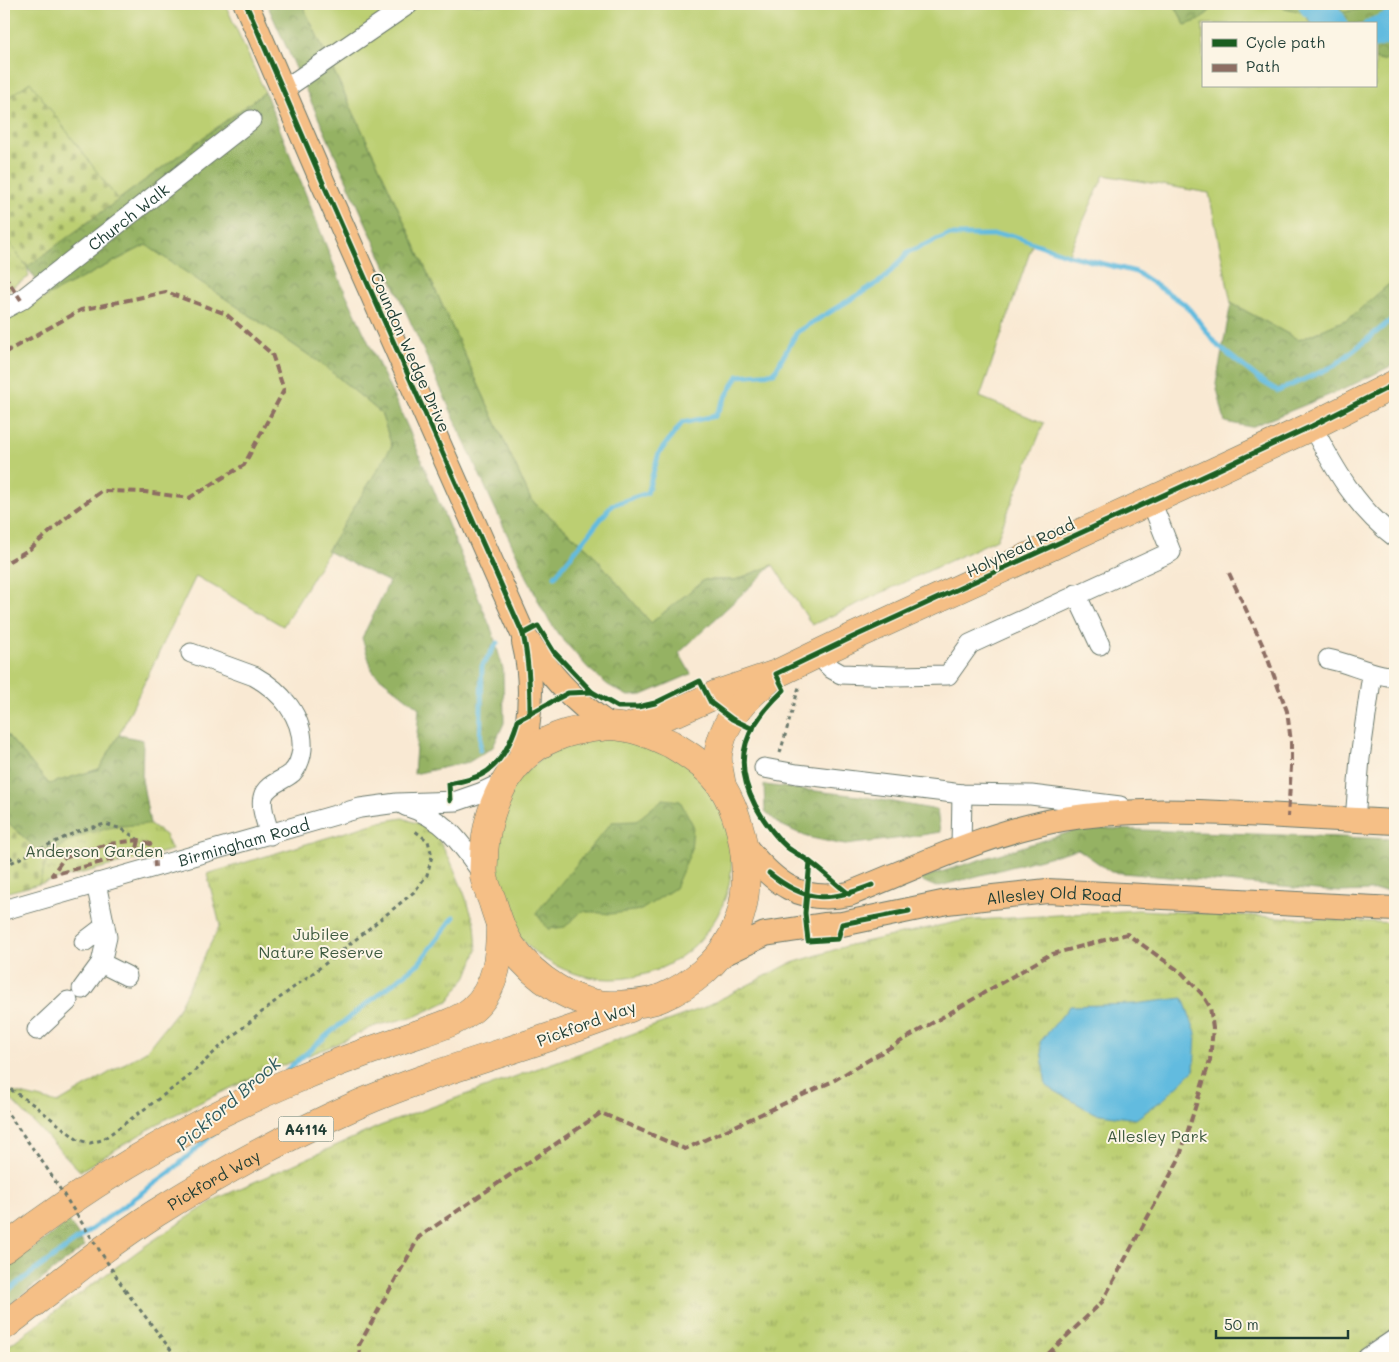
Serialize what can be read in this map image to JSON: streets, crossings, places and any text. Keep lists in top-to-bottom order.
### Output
{
  "streets": {
    "highway": ["Holyhead Road", "Pickford Way", "A4114"],
    "main road": ["Coundon Wedge Drive", "Allesley Old Road"],
    "street": ["Church Walk", "Birmingham Road"]
  },
  "crossings": [
    ["Coundon Wedge Drive", "Holyhead Road"],
    ["Coundon Wedge Drive", "Birmingham Road"],
    ["Holyhead Road", "Birmingham Road"]
  ],
  "water": ["Pickford Brook"],
  "parks": ["Anderson Garden", "Jubilee Nature Reserve", "Allesley Park"],
  "legend": ["Cycle path", "Path"],
  "scale_bar": "50 m"
}
